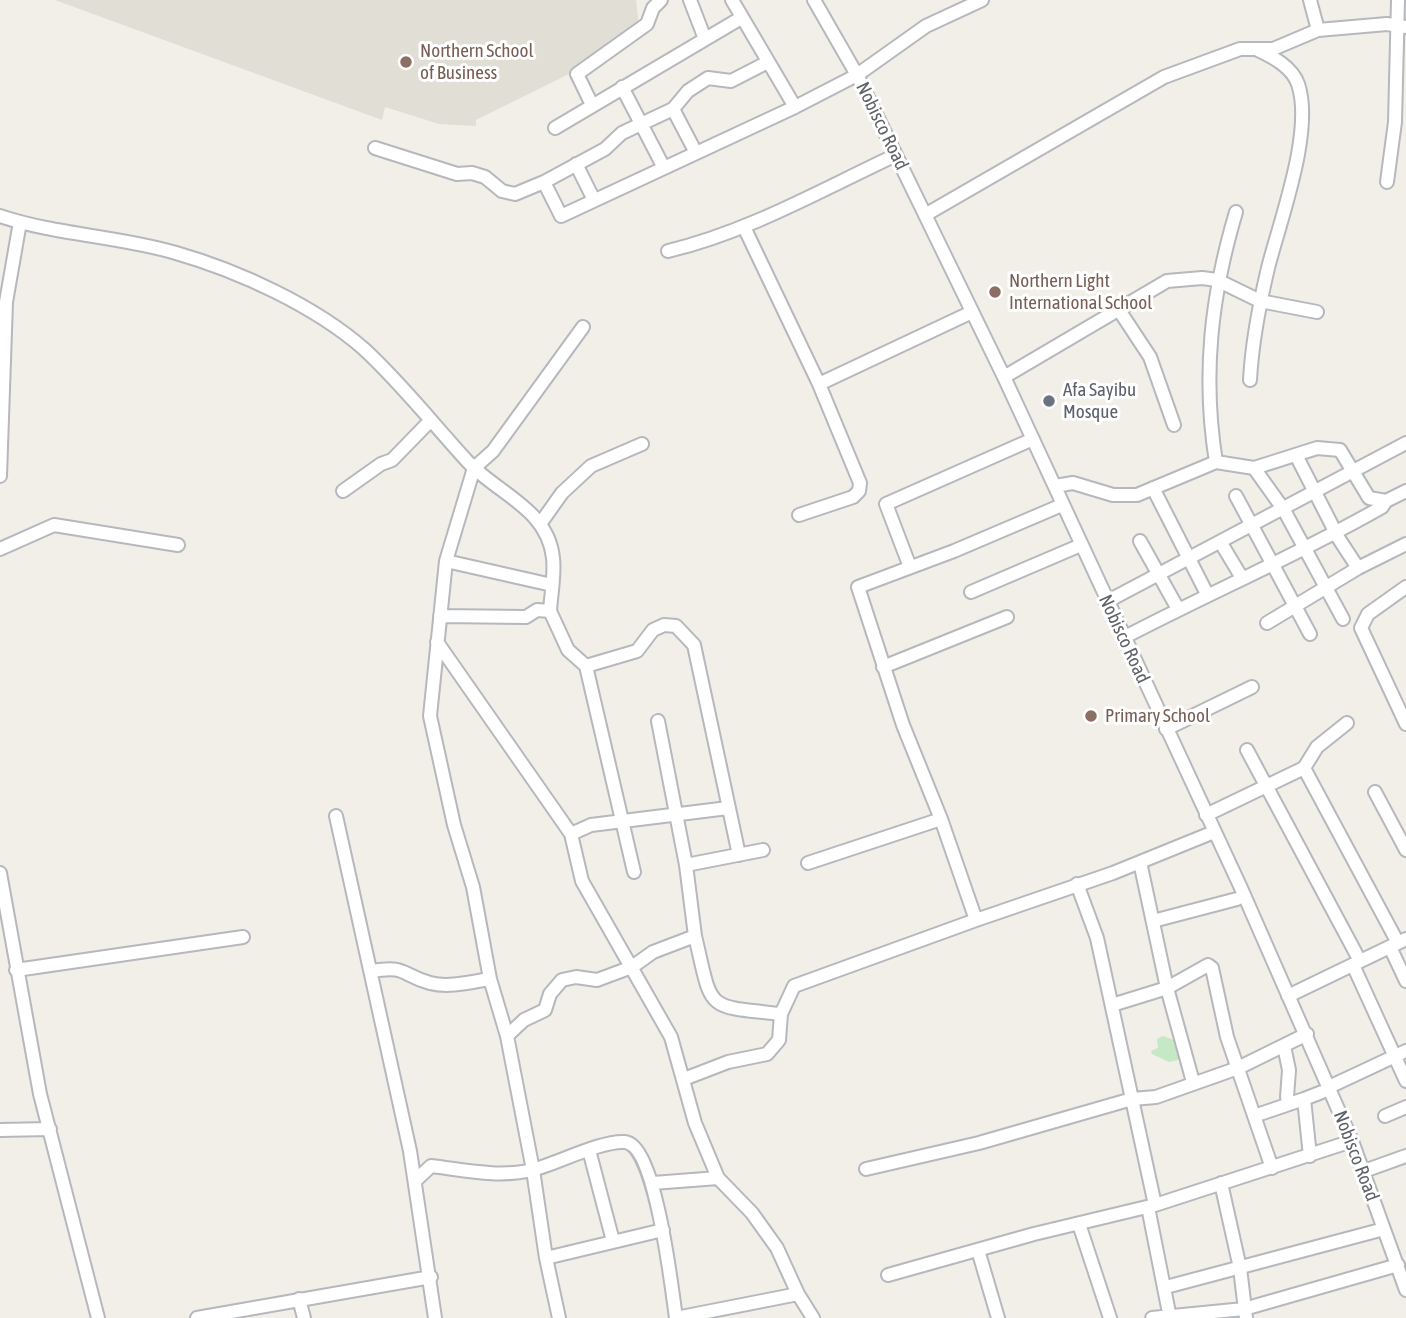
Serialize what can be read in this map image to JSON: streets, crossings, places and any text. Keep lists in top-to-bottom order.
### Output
{
  "streets": {
    "street": ["Nobisco Road"]
  },
  "places": [
    "Northern School of Business",
    "Northern Light International School",
    "Afa Sayibu Mosque",
    "Primary School"
  ]
}
